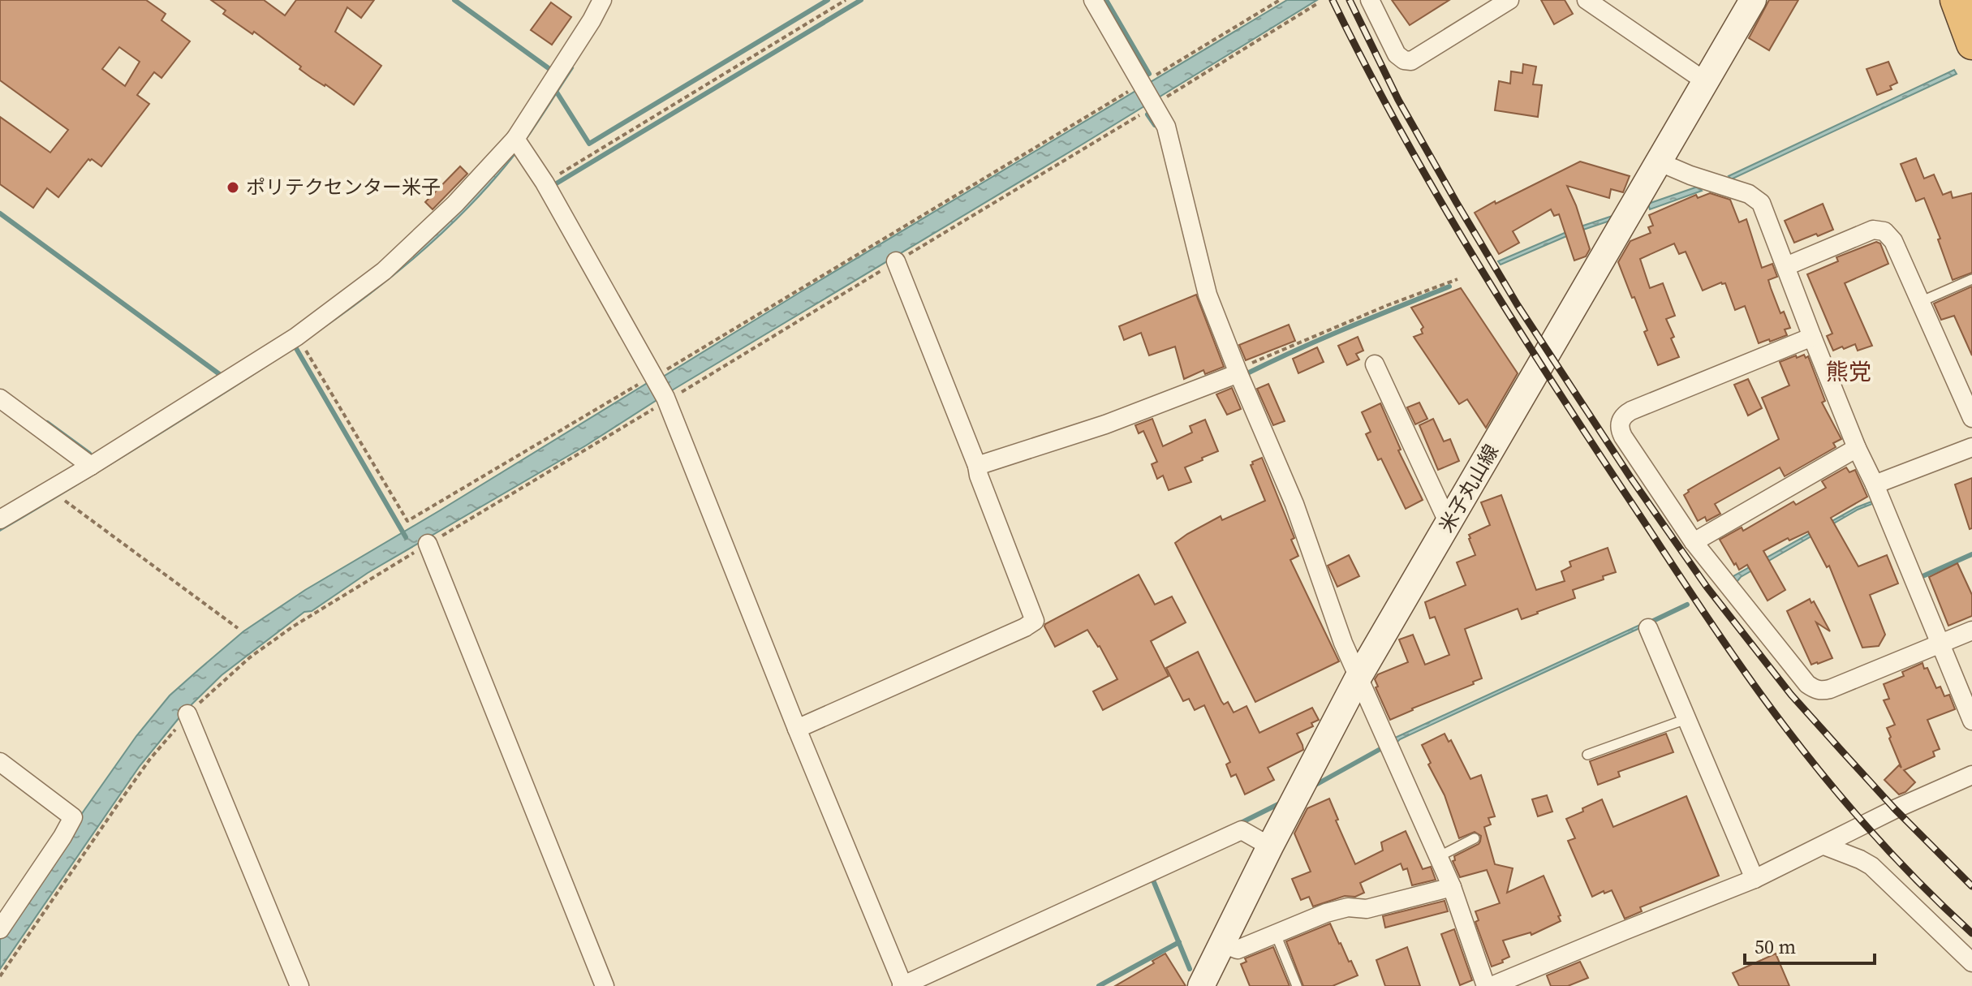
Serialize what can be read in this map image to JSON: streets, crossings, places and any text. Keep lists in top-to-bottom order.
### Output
{
  "streets": {
    "main road": ["米子丸山線"]
  },
  "districts": ["熊党"],
  "places": ["ポリテクセンター米子"],
  "scale_bar": "50 m"
}
